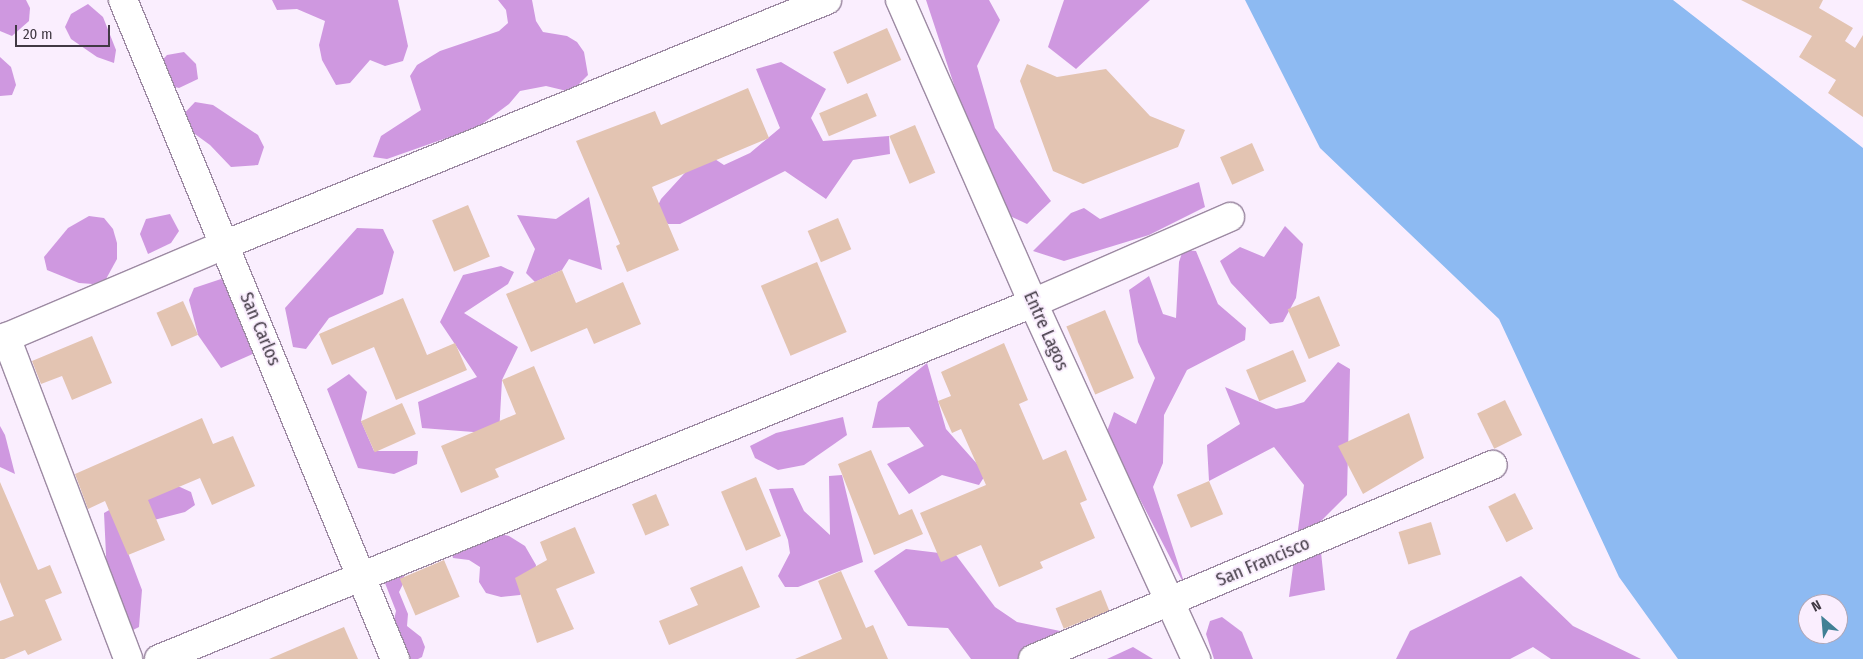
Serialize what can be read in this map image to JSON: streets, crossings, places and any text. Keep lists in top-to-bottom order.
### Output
{
  "streets": {
    "street": ["San Carlos", "Entre Lagos", "San Francisco"]
  },
  "crossings": [
    ["Entre Lagos", "San Francisco"]
  ],
  "scale_bar": "20 m",
  "north": "top left"
}
